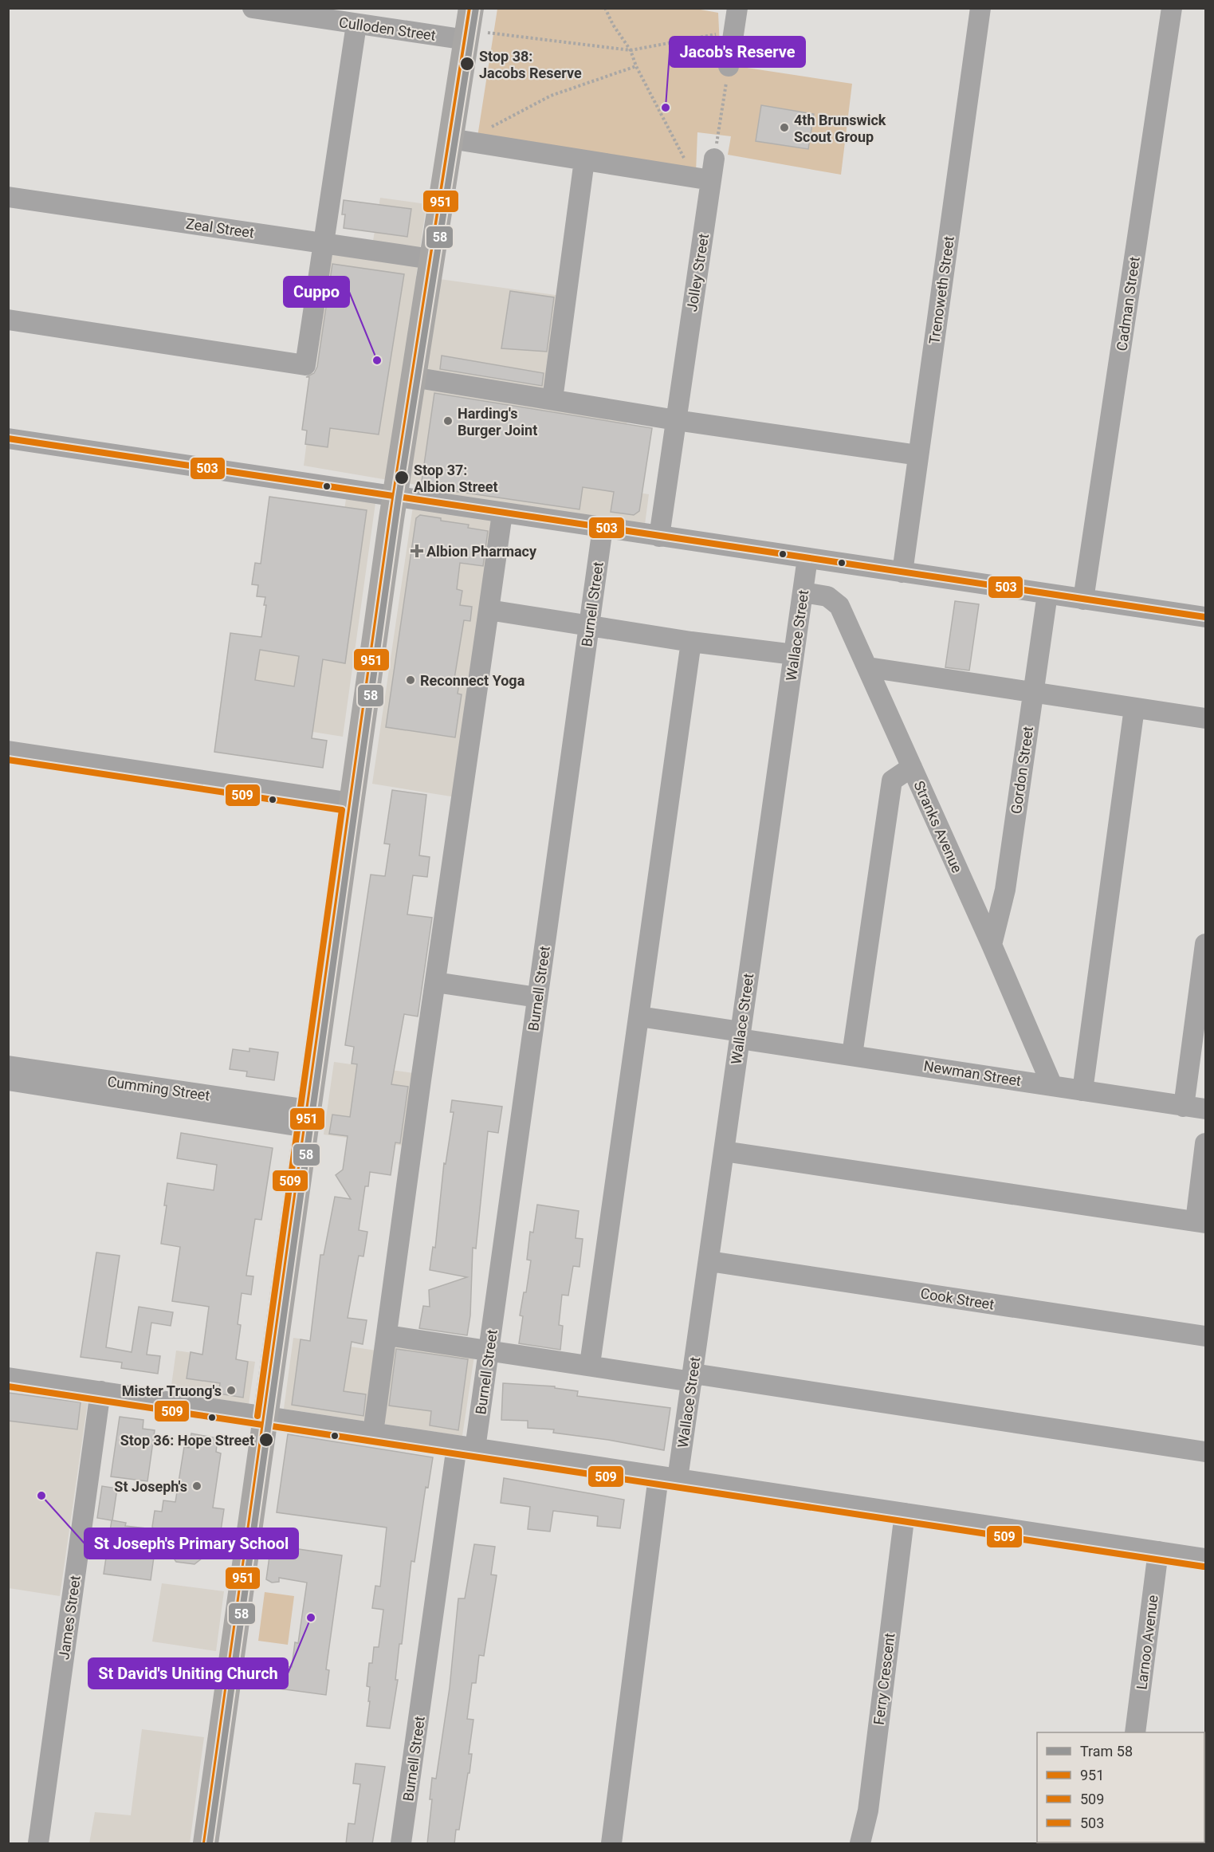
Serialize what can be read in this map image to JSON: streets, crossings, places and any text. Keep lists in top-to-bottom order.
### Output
{
  "streets": {
    "street": [
      "Culloden Street",
      "Zeal Street",
      "Jolley Street",
      "Trenoweth Street",
      "Cadman Street",
      "Burnell Street",
      "Wallace Street",
      "Gordon Street",
      "Stranks Avenue",
      "Newman Street",
      "Cumming Street",
      "Cook Street",
      "James Street",
      "Larnoo Avenue",
      "Ferry Crescent"
    ]
  },
  "crossings": [
    ["Wallace Street", "Stranks Avenue"],
    ["Wallace Street", "Newman Street"],
    ["Wallace Street", "Cook Street"],
    ["Gordon Street", "Stranks Avenue"],
    ["Stranks Avenue", "Newman Street"]
  ],
  "places": {
    "other": [
      "Stop 38: Jacobs Reserve",
      "Jacob's Reserve",
      "4th Brunswick Scout Group",
      "Cuppo",
      "Harding's Burger Joint",
      "Stop 37: Albion Street",
      "Reconnect Yoga",
      "Mister Truong's",
      "Stop 36: Hope Street",
      "St Joseph's",
      "St Joseph's Primary School",
      "St David's Uniting Church"
    ],
    "health": ["Albion Pharmacy"]
  },
  "lines": [
    "tram line 58",
    "transit line 951",
    "transit line 503",
    "transit line 509"
  ],
  "legend": [
    "Tram 58",
    "951",
    "509",
    "503"
  ]
}
